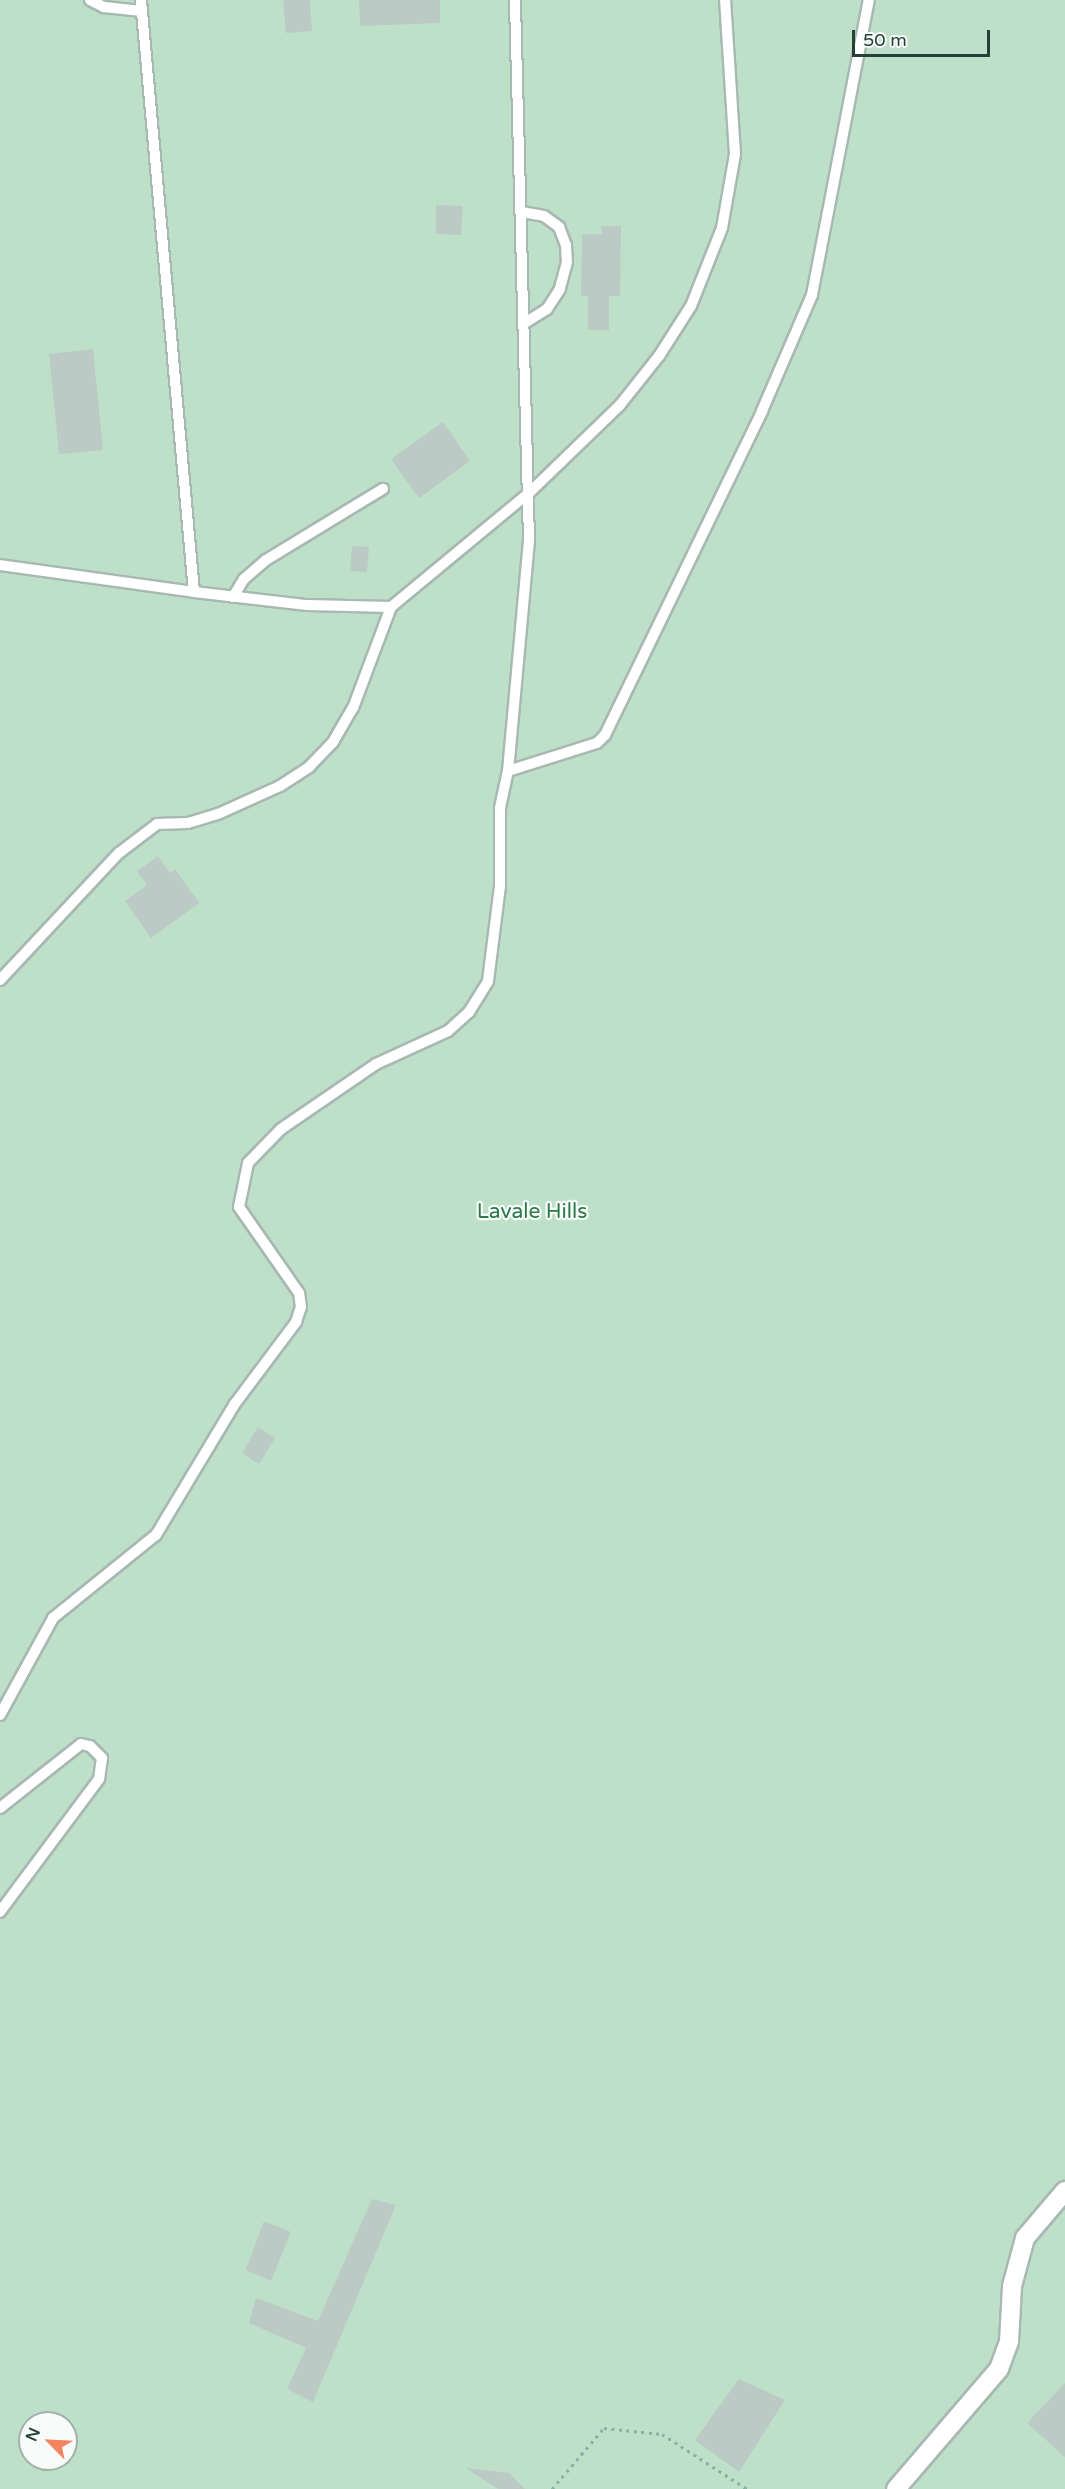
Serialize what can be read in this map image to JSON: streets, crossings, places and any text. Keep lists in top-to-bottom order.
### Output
{
  "parks": ["Lavale Hills"],
  "scale_bar": "50 m",
  "north": "top left"
}
